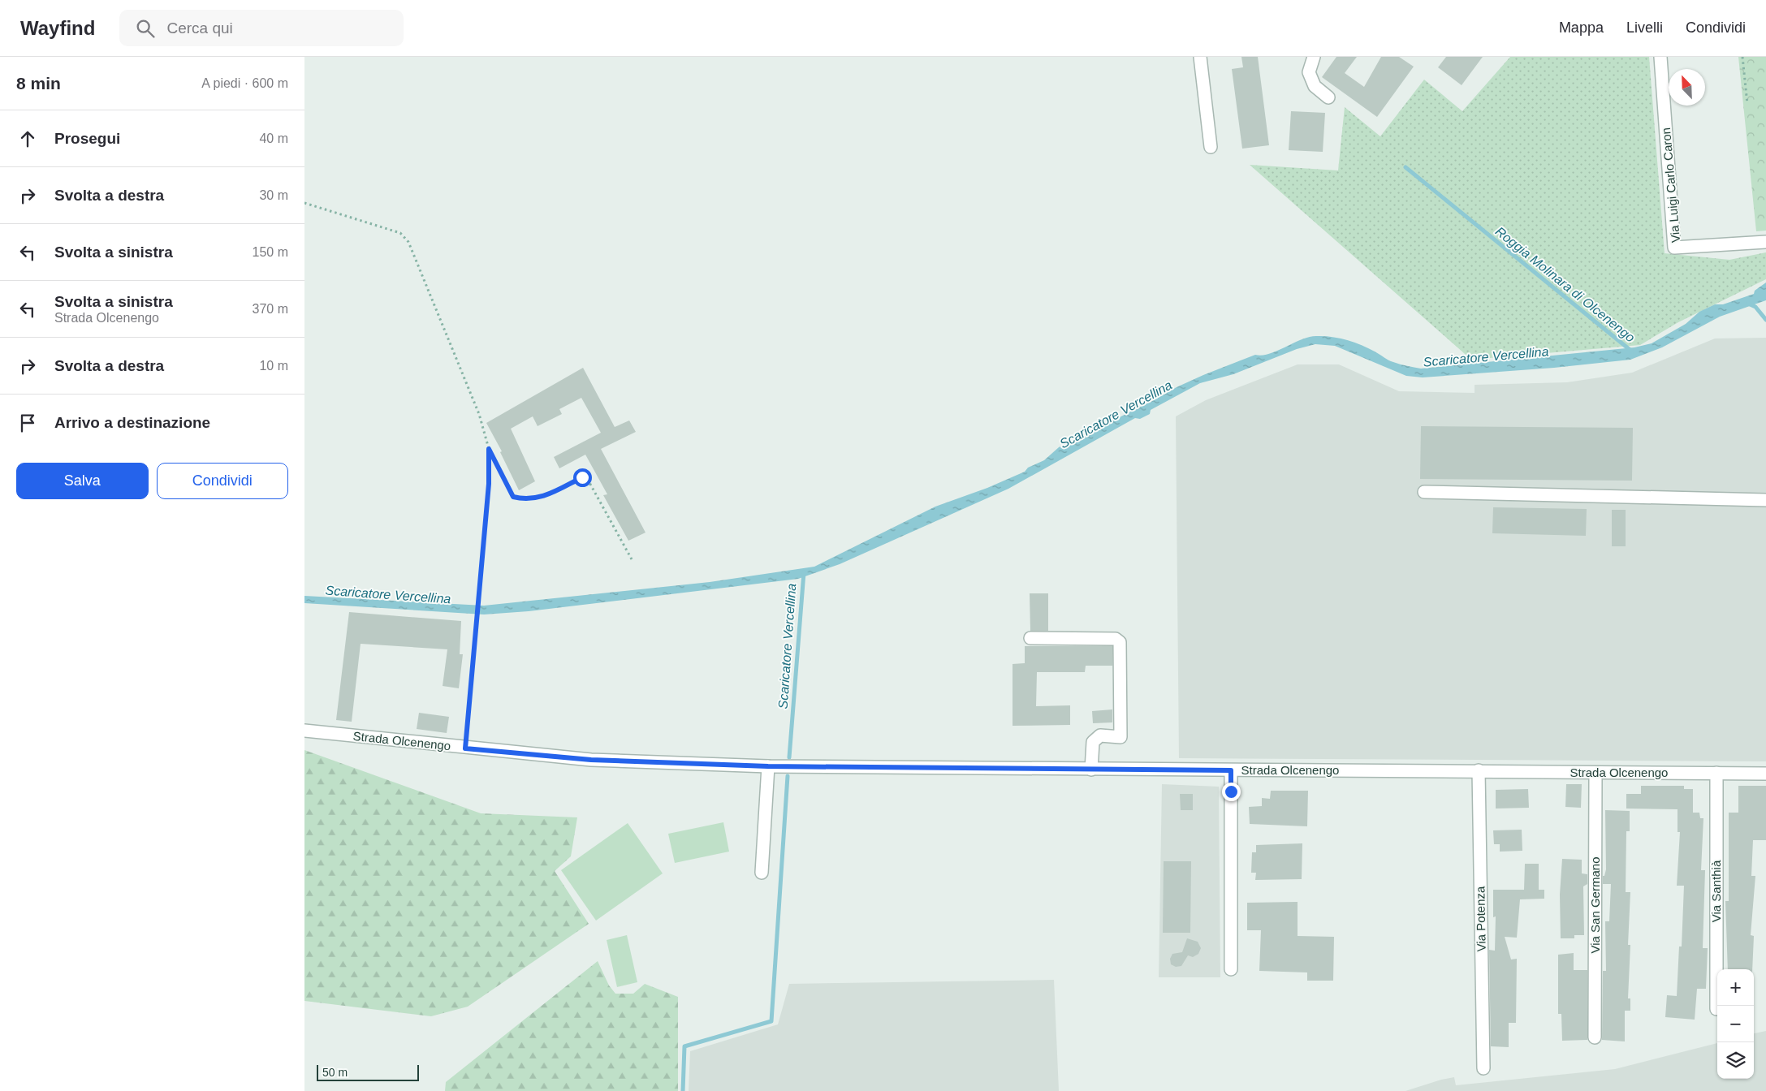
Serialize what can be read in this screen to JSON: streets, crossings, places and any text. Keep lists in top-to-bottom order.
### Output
{
  "streets": {
    "street": [
      "Via Luigi Carlo Caron",
      "Strada Olcenengo",
      "Via Santhià",
      "Via San Germano",
      "Via Potenza"
    ]
  },
  "crossings": [
    ["Strada Olcenengo", "Via Santhià"],
    ["Strada Olcenengo", "Via San Germano"],
    ["Strada Olcenengo", "Via Potenza"]
  ],
  "water": ["Roggia Molinara di Olcenengo", "Scaricatore Vercellina"],
  "scale_bar": "50 m",
  "north": "top left",
  "page": {
    "header": "Wayfind",
    "search": "Cerca qui",
    "nav": ["Mappa", "Livelli", "Condividi"],
    "heading": ["8 min", "A piedi · 600 m"],
    "list": [
      ["Prosegui", "40 m"],
      ["Svolta a destra", "30 m"],
      ["Svolta a sinistra", "150 m"],
      ["Svolta a sinistra", "Strada Olcenengo", "370 m"],
      ["Svolta a destra", "10 m"],
      "Arrivo a destinazione"
    ],
    "buttons": ["Salva", "Condividi"],
    "map_buttons": ["+", "−"],
    "scale": "50 m"
  }
}
